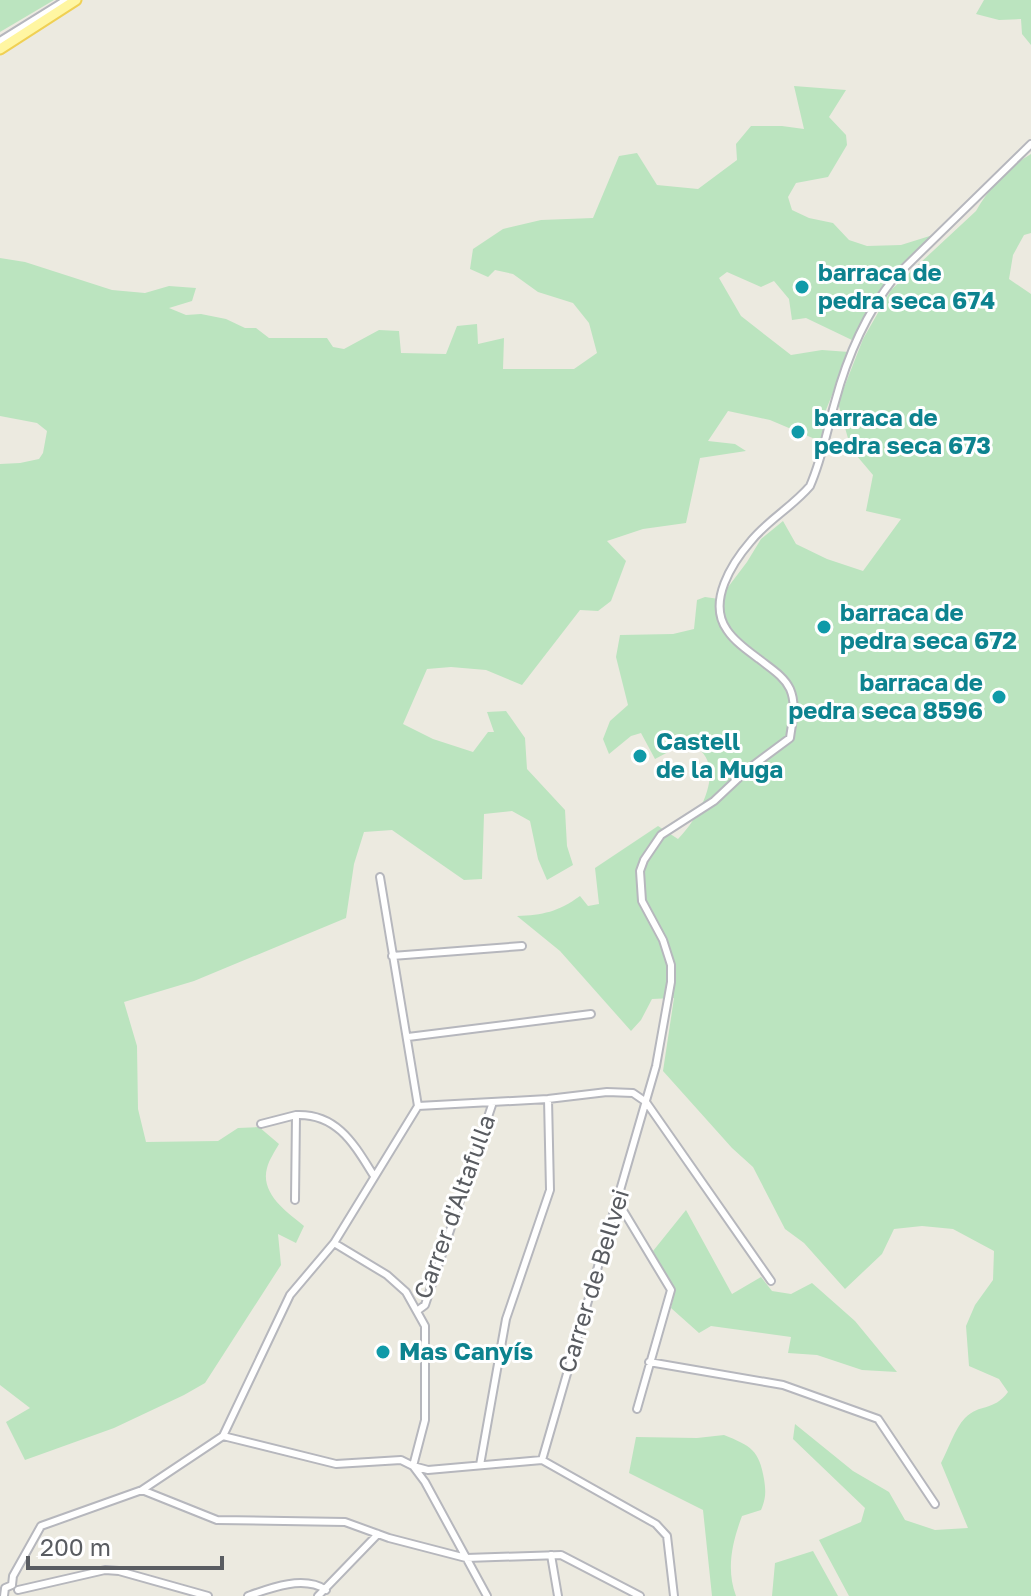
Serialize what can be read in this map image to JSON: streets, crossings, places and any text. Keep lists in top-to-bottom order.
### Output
{
  "streets": {
    "street": ["Carrer d'Altafulla", "Carrer de Bellvei"]
  },
  "places": [
    "barraca de pedra seca 674",
    "barraca de pedra seca 673",
    "barraca de pedra seca 672",
    "barraca de pedra seca 8596",
    "Castell de la Muga",
    "Mas Canyís"
  ],
  "scale_bar": "200 m"
}
